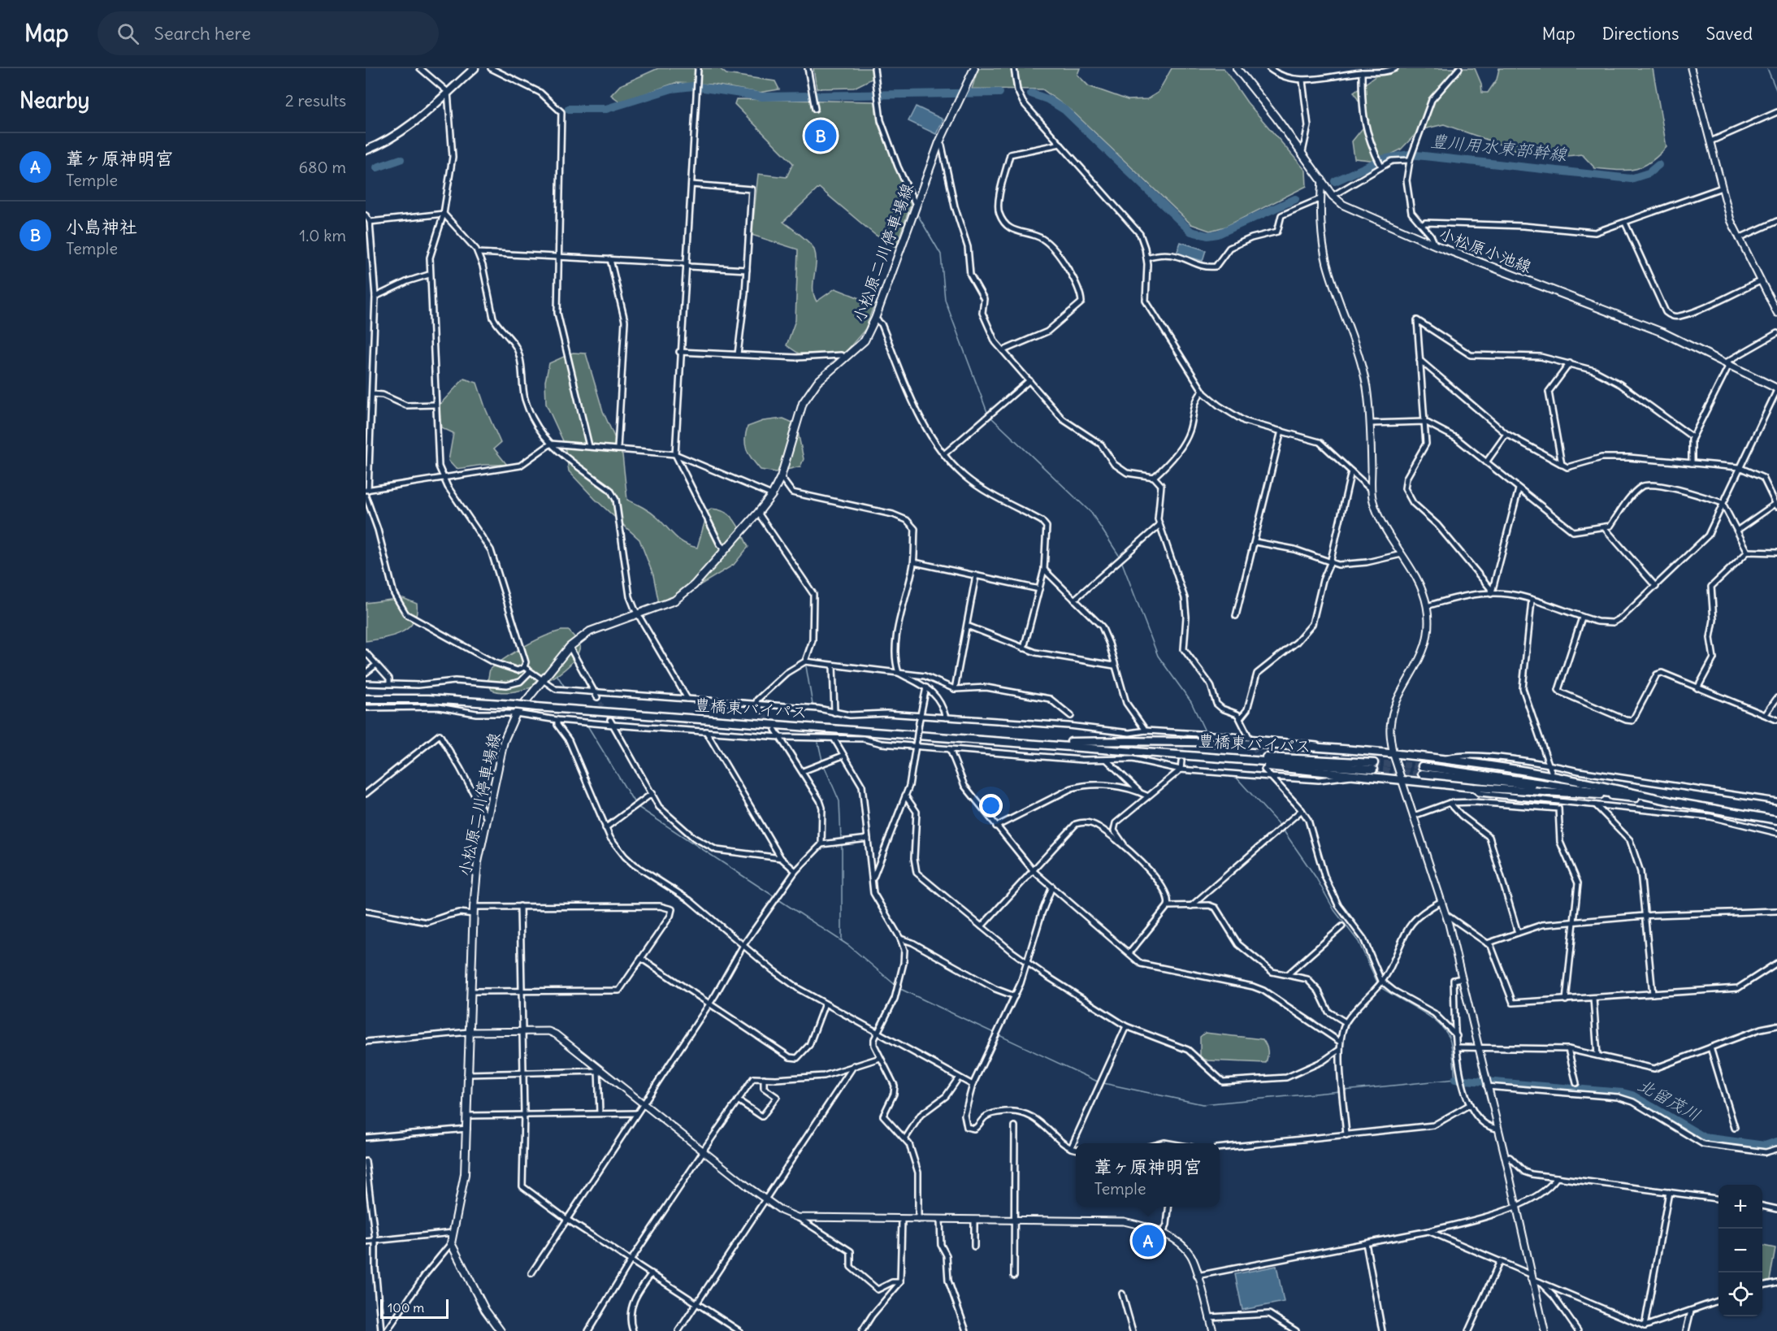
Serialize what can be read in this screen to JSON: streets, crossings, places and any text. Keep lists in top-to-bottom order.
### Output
{
  "streets": {
    "highway": ["豊橋東バイパス"],
    "main road": ["小松原小池線", "小松原二川停車場線"]
  },
  "water": ["豊川用水東部幹線", "北留茂川"],
  "scale_bar": "100 m",
  "page": {
    "header": "Map",
    "search": "Search here",
    "nav": ["Map", "Directions", "Saved"],
    "heading": ["Nearby", "2 results"],
    "pins": ["B", "A"],
    "list": [
      {
        "mark": "A",
        "name": "葦ヶ原神明宮",
        "note": "Temple",
        "value": "680 m"
      },
      {
        "mark": "B",
        "name": "小島神社",
        "note": "Temple",
        "value": "1.0 km"
      }
    ],
    "popup": ["葦ヶ原神明宮", "Temple"],
    "map_buttons": ["+", "−"],
    "scale": "100 m"
  }
}
